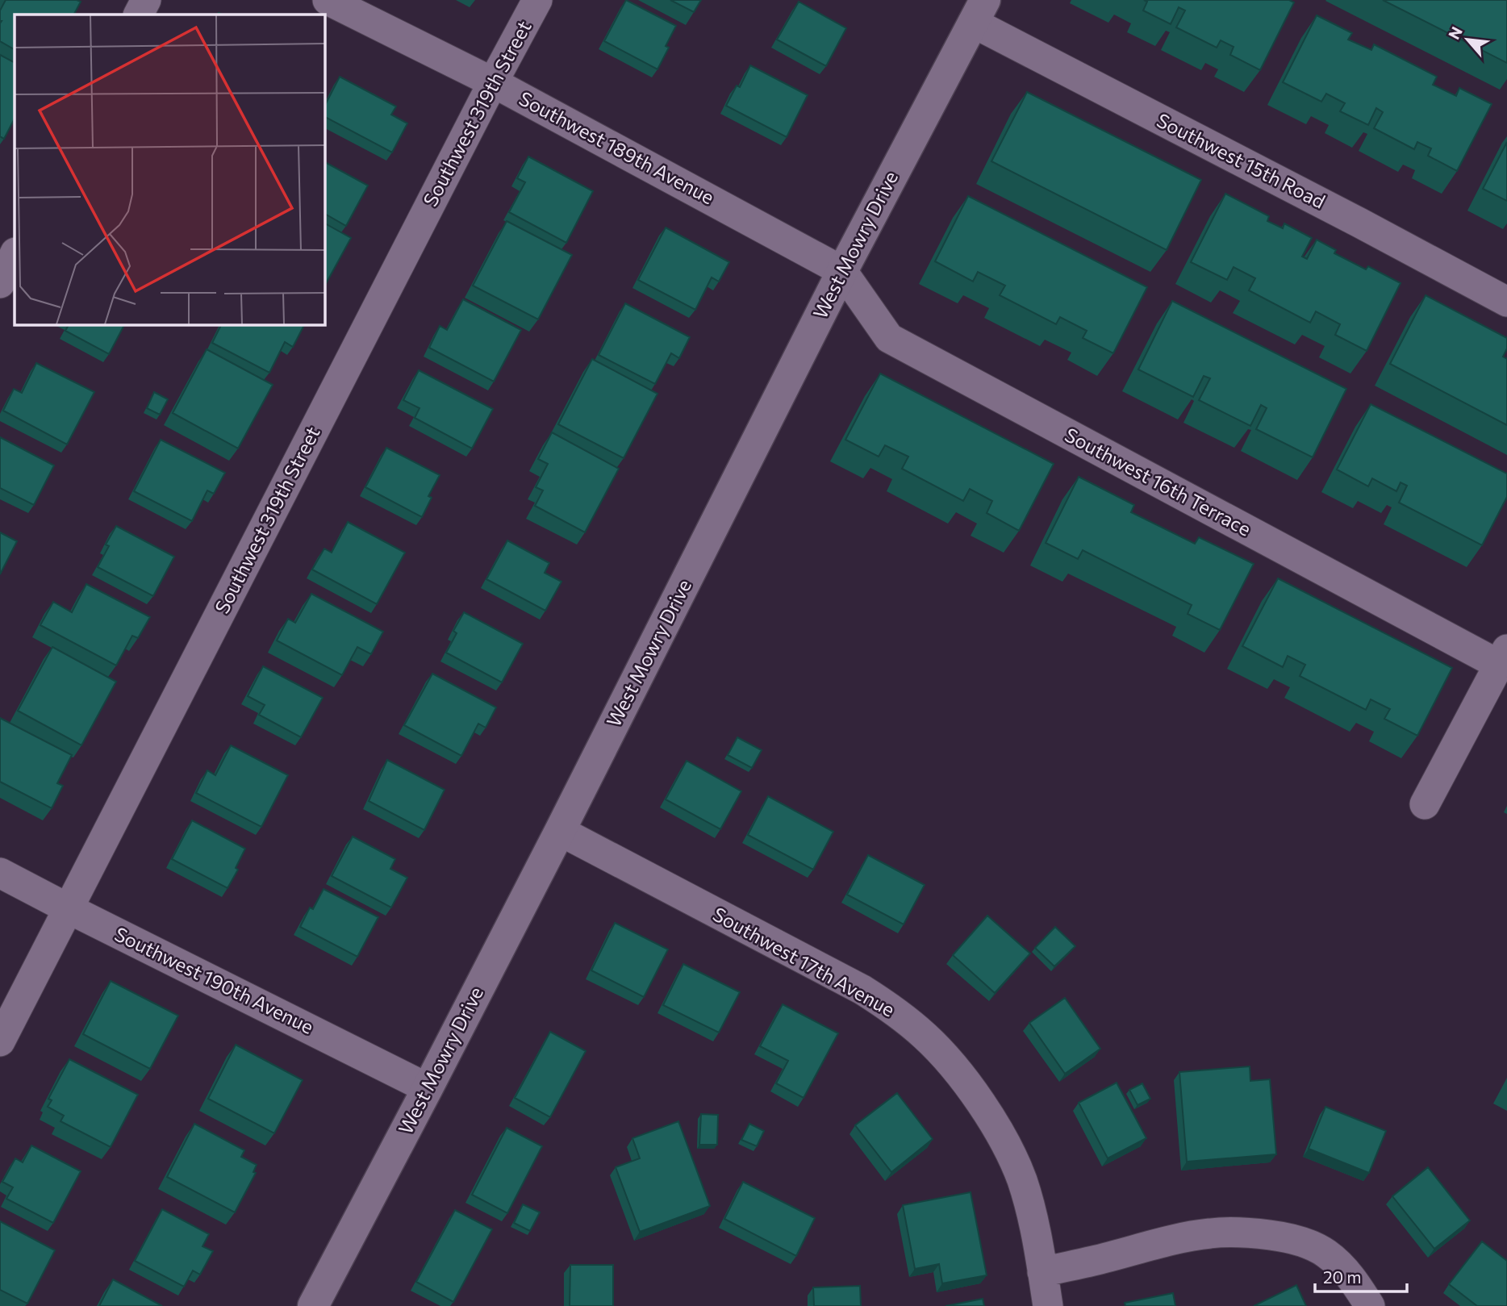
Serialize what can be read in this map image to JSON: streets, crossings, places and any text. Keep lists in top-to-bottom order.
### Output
{
  "streets": {
    "street": [
      "Southwest 319th Street",
      "Southwest 189th Avenue",
      "Southwest 15th Road",
      "West Mowry Drive",
      "Southwest 16th Terrace",
      "Southwest 17th Avenue",
      "Southwest 190th Avenue"
    ]
  },
  "crossings": [
    ["Southwest 319th Street", "Southwest 189th Avenue"],
    ["Southwest 319th Street", "Southwest 190th Avenue"],
    ["Southwest 189th Avenue", "West Mowry Drive"],
    ["Southwest 189th Avenue", "Southwest 16th Terrace"],
    ["Southwest 15th Road", "West Mowry Drive"],
    ["West Mowry Drive", "Southwest 16th Terrace"],
    ["West Mowry Drive", "Southwest 17th Avenue"],
    ["West Mowry Drive", "Southwest 190th Avenue"]
  ],
  "scale_bar": "20 m",
  "north": "top left"
}
